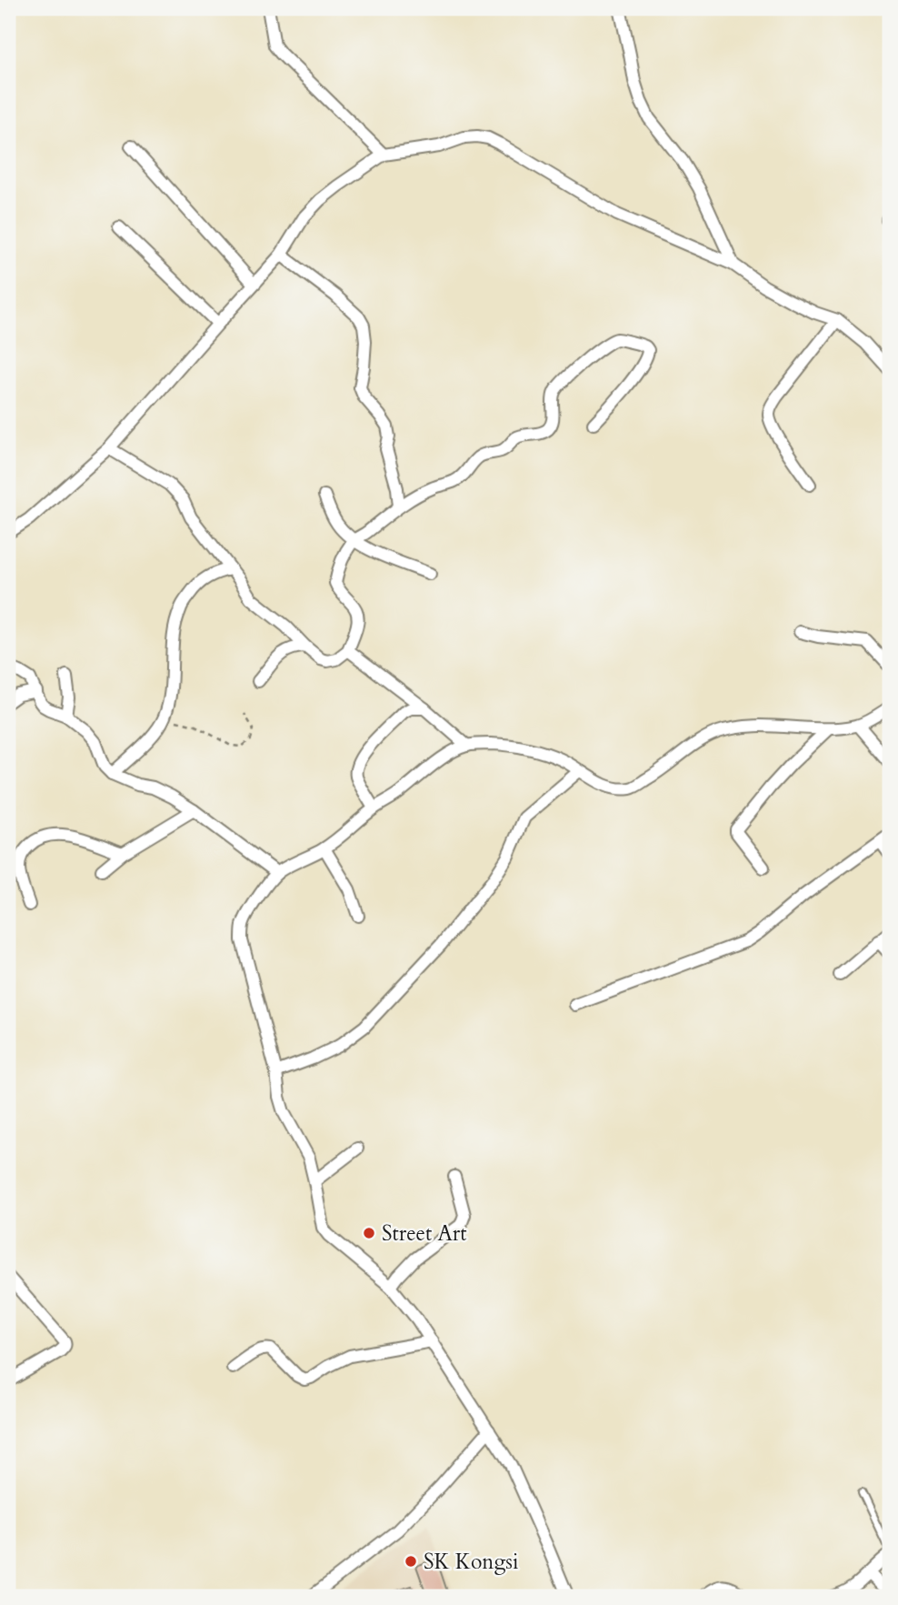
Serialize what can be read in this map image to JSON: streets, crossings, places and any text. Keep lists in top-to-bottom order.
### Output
{
  "places": ["Street Art", "SK Kongsi"]
}
